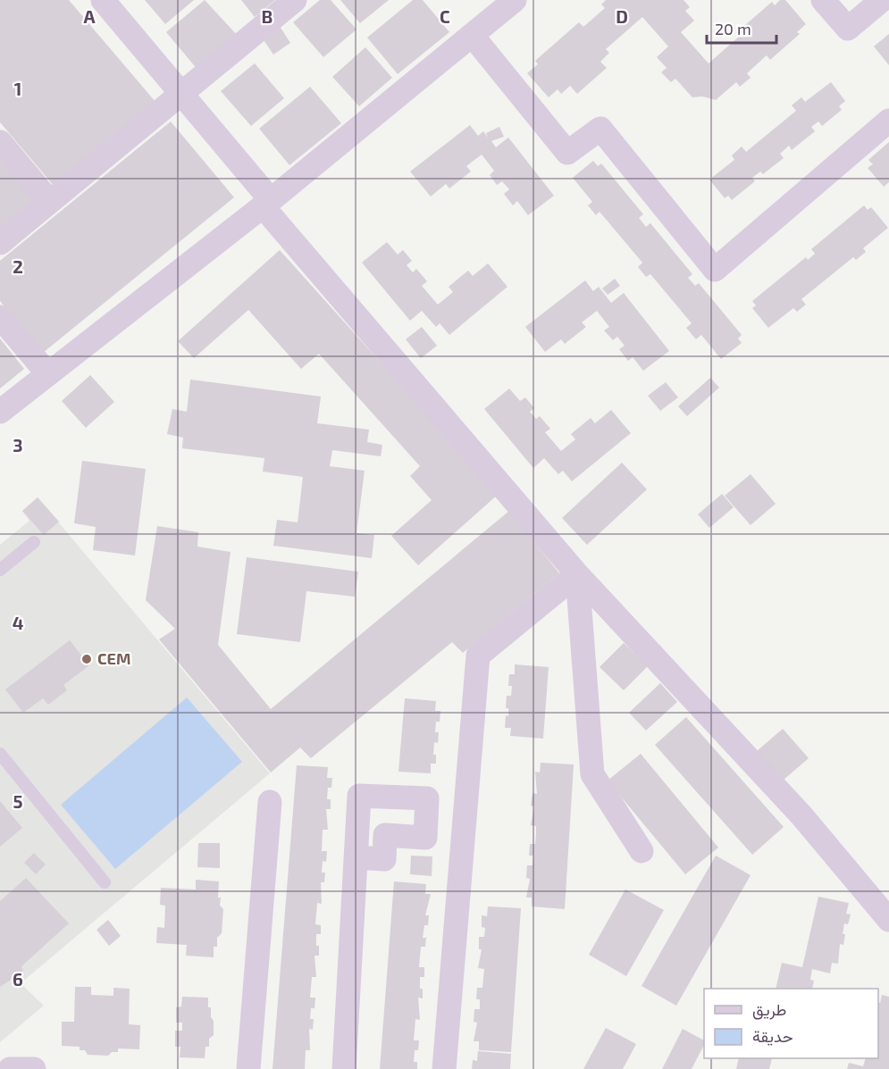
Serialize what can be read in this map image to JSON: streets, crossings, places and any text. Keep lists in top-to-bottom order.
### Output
{
  "places": ["CEM"],
  "legend": ["طريق", "حديقة"],
  "scale_bar": "20 m",
  "grid": {
    "columns": [
      "A",
      "B",
      "C",
      "D"
    ],
    "rows": [
      "1",
      "2",
      "3",
      "4",
      "5",
      "6"
    ]
  }
}
